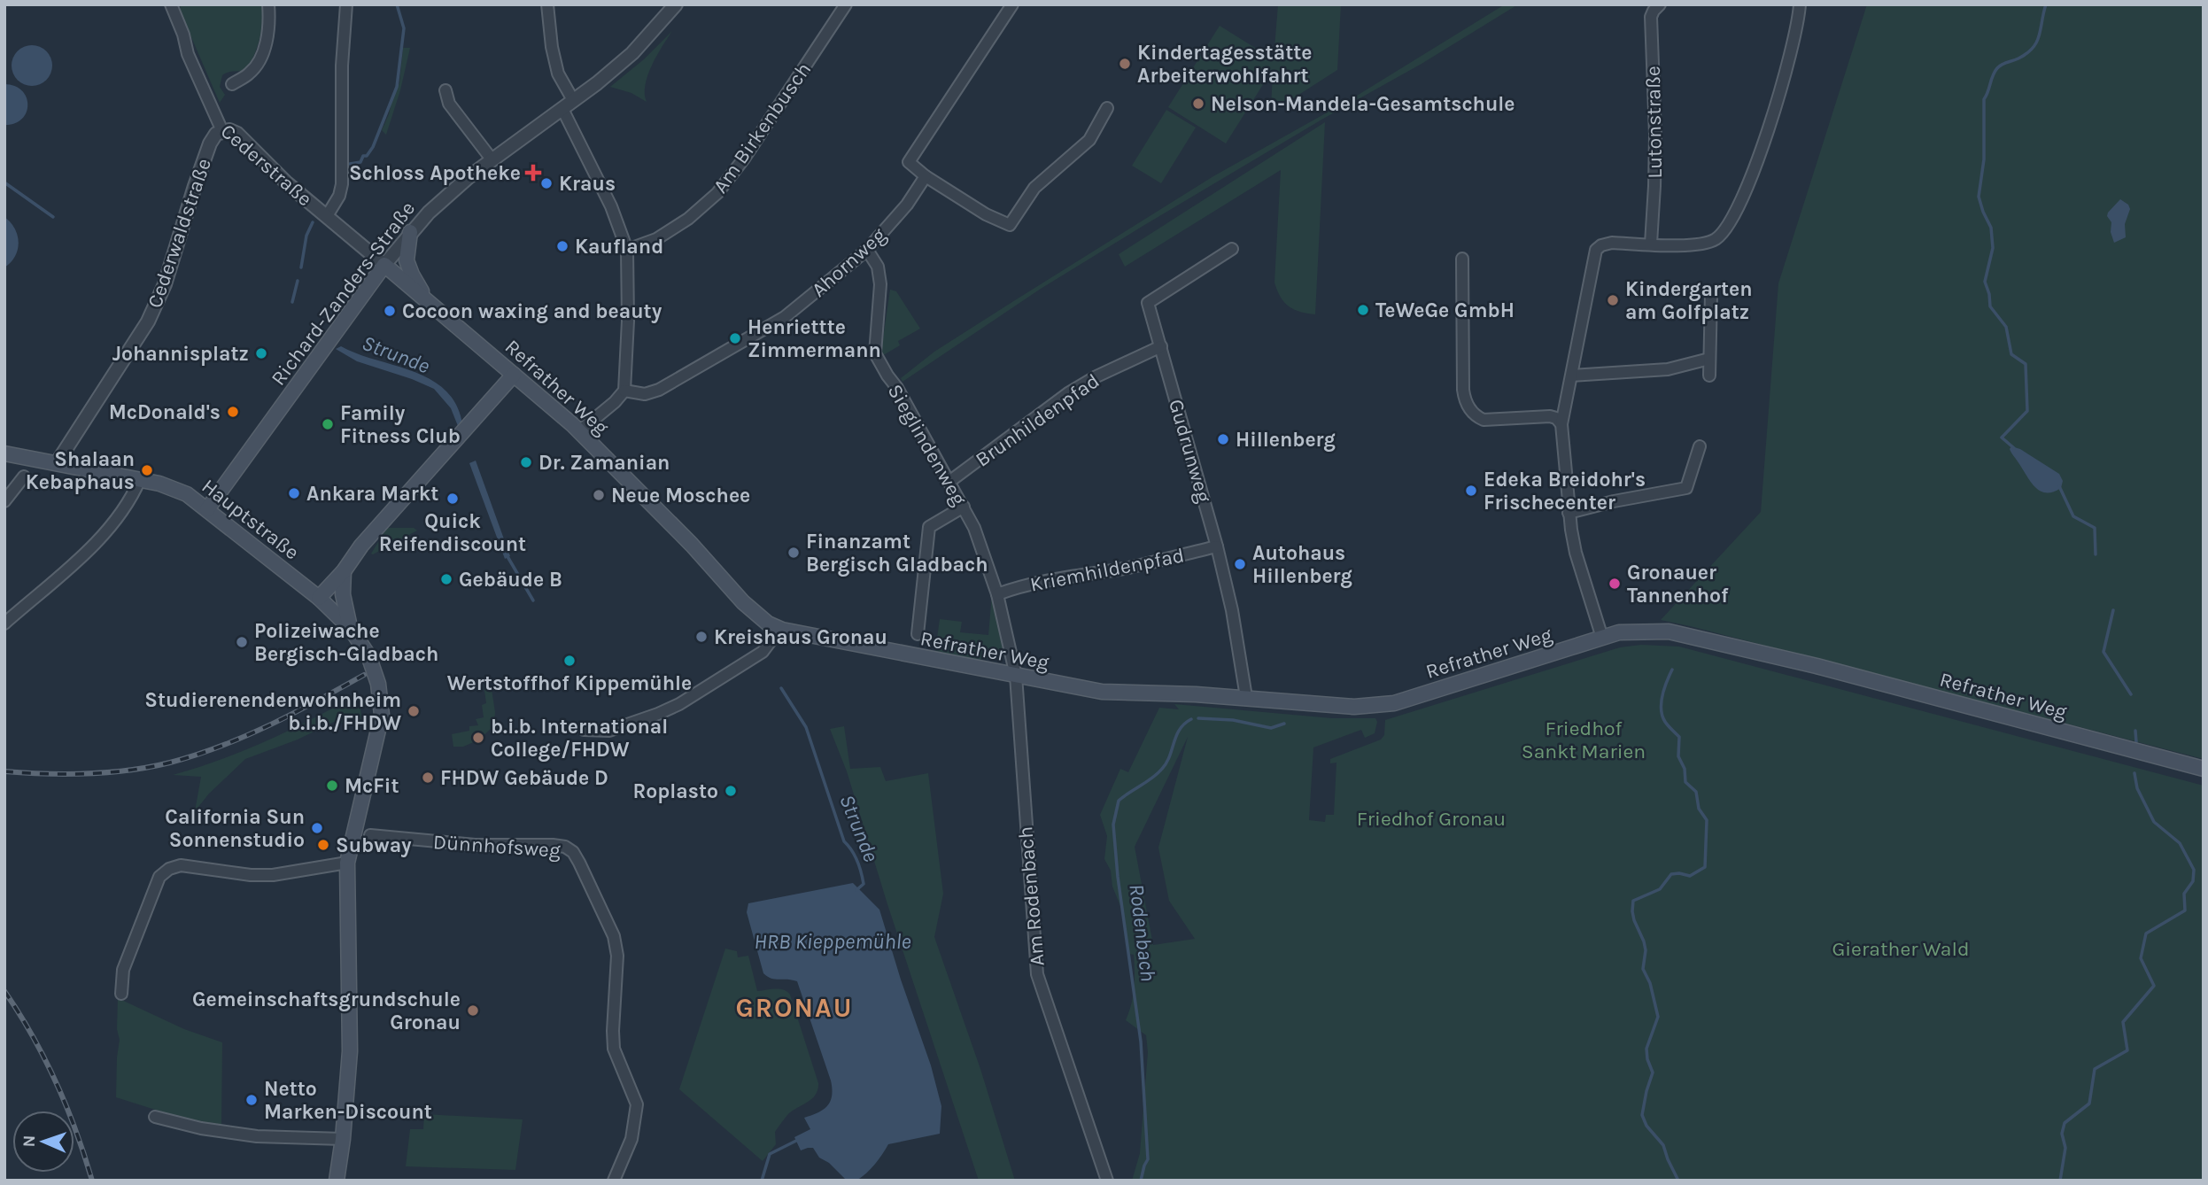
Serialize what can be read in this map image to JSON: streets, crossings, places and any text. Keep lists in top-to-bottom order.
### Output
{
  "streets": {
    "main road": ["Richard-Zanders-Straße", "Refrather Weg", "Hauptstraße"],
    "street": [
      "Lutonstraße",
      "Am Birkenbusch",
      "Cederstraße",
      "Cederwaldstraße",
      "Ahornweg",
      "Brunhildenpfad",
      "Sieglindenweg",
      "Gudrunweg",
      "Kriemhildenpfad",
      "Dünnhofsweg",
      "Am Rodenbach"
    ]
  },
  "crossings": [
    ["Cederstraße", "Cederwaldstraße"],
    ["Cederstraße", "Richard-Zanders-Straße"],
    ["Cederstraße", "Refrather Weg"],
    ["Cederwaldstraße", "Hauptstraße"],
    ["Ahornweg", "Sieglindenweg"],
    ["Richard-Zanders-Straße", "Refrather Weg"],
    ["Richard-Zanders-Straße", "Hauptstraße"],
    ["Refrather Weg", "Sieglindenweg"],
    ["Refrather Weg", "Gudrunweg"],
    ["Refrather Weg", "Am Rodenbach"],
    ["Brunhildenpfad", "Sieglindenweg"],
    ["Brunhildenpfad", "Gudrunweg"],
    ["Sieglindenweg", "Kriemhildenpfad"],
    ["Sieglindenweg", "Am Rodenbach"],
    ["Gudrunweg", "Kriemhildenpfad"]
  ],
  "districts": ["GRONAU"],
  "water": ["Strunde", "Rodenbach", "HRB Kieppemühle"],
  "parks": ["Friedhof Sankt Marien", "Friedhof Gronau", "Gierather Wald"],
  "places": {
    "other": [
      "Kindertagesstätte Arbeiterwohlfahrt",
      "Nelson-Mandela-Gesamtschule",
      "Kraus",
      "Kaufland",
      "Kindergarten am Golfplatz",
      "TeWeGe GmbH",
      "Cocoon waxing and beauty",
      "Henriettte Zimmermann",
      "Johannisplatz",
      "McDonald's",
      "Family Fitness Club",
      "Hillenberg",
      "Dr. Zamanian",
      "Shalaan Kebaphaus",
      "Edeka Breidohr's Frischecenter",
      "Ankara Markt",
      "Neue Moschee",
      "Quick Reifendiscount",
      "Finanzamt Bergisch Gladbach",
      "Autohaus Hillenberg",
      "Gebäude B",
      "Gronauer Tannenhof",
      "Kreishaus Gronau",
      "Polizeiwache Bergisch-Gladbach",
      "Wertstoffhof Kippemühle",
      "Studierenendenwohnheim b.i.b./FHDW",
      "b.i.b. International College/FHDW",
      "FHDW Gebäude D",
      "McFit",
      "Roplasto",
      "California Sun Sonnenstudio",
      "Subway",
      "Gemeinschaftsgrundschule Gronau",
      "Netto Marken-Discount"
    ],
    "health": ["Schloss Apotheke"]
  },
  "north": "left"
}
